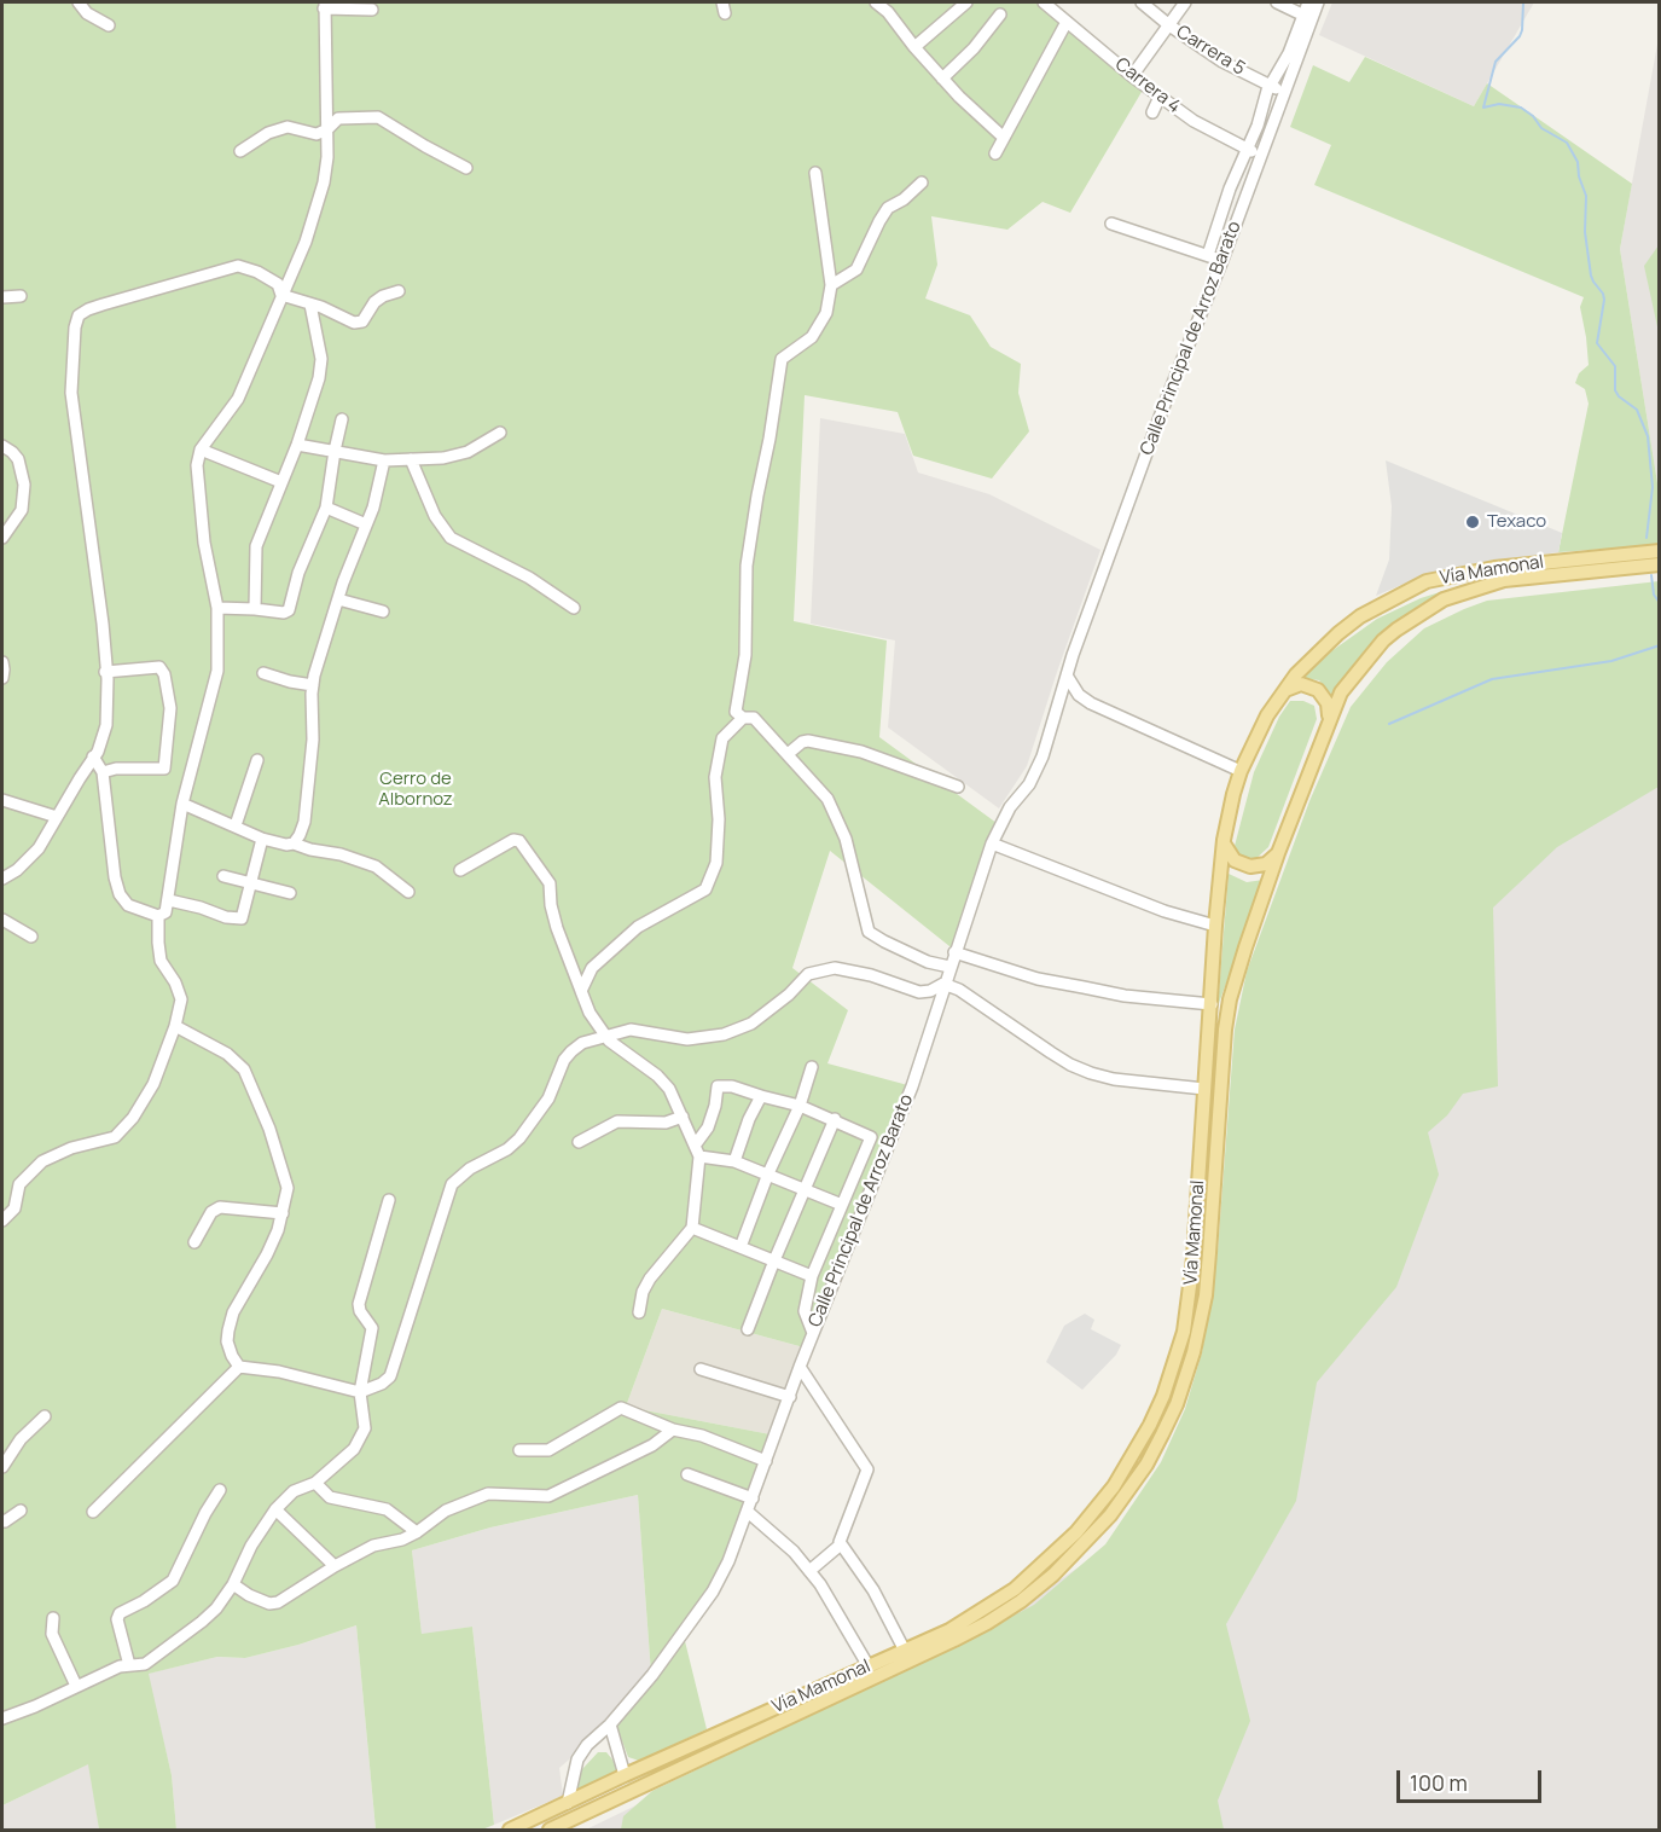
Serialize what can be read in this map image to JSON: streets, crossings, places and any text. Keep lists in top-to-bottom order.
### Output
{
  "streets": {
    "main road": ["Vía Mamonal"],
    "street": ["Carrera 5", "Carrera 4", "Calle Principal de Arroz Barato"]
  },
  "crossings": [
    ["Carrera 5", "Calle Principal de Arroz Barato"],
    ["Carrera 4", "Calle Principal de Arroz Barato"],
    ["Calle Principal de Arroz Barato", "Vía Mamonal"]
  ],
  "parks": ["Cerro de Albornoz"],
  "places": ["Texaco"],
  "scale_bar": "100 m"
}
